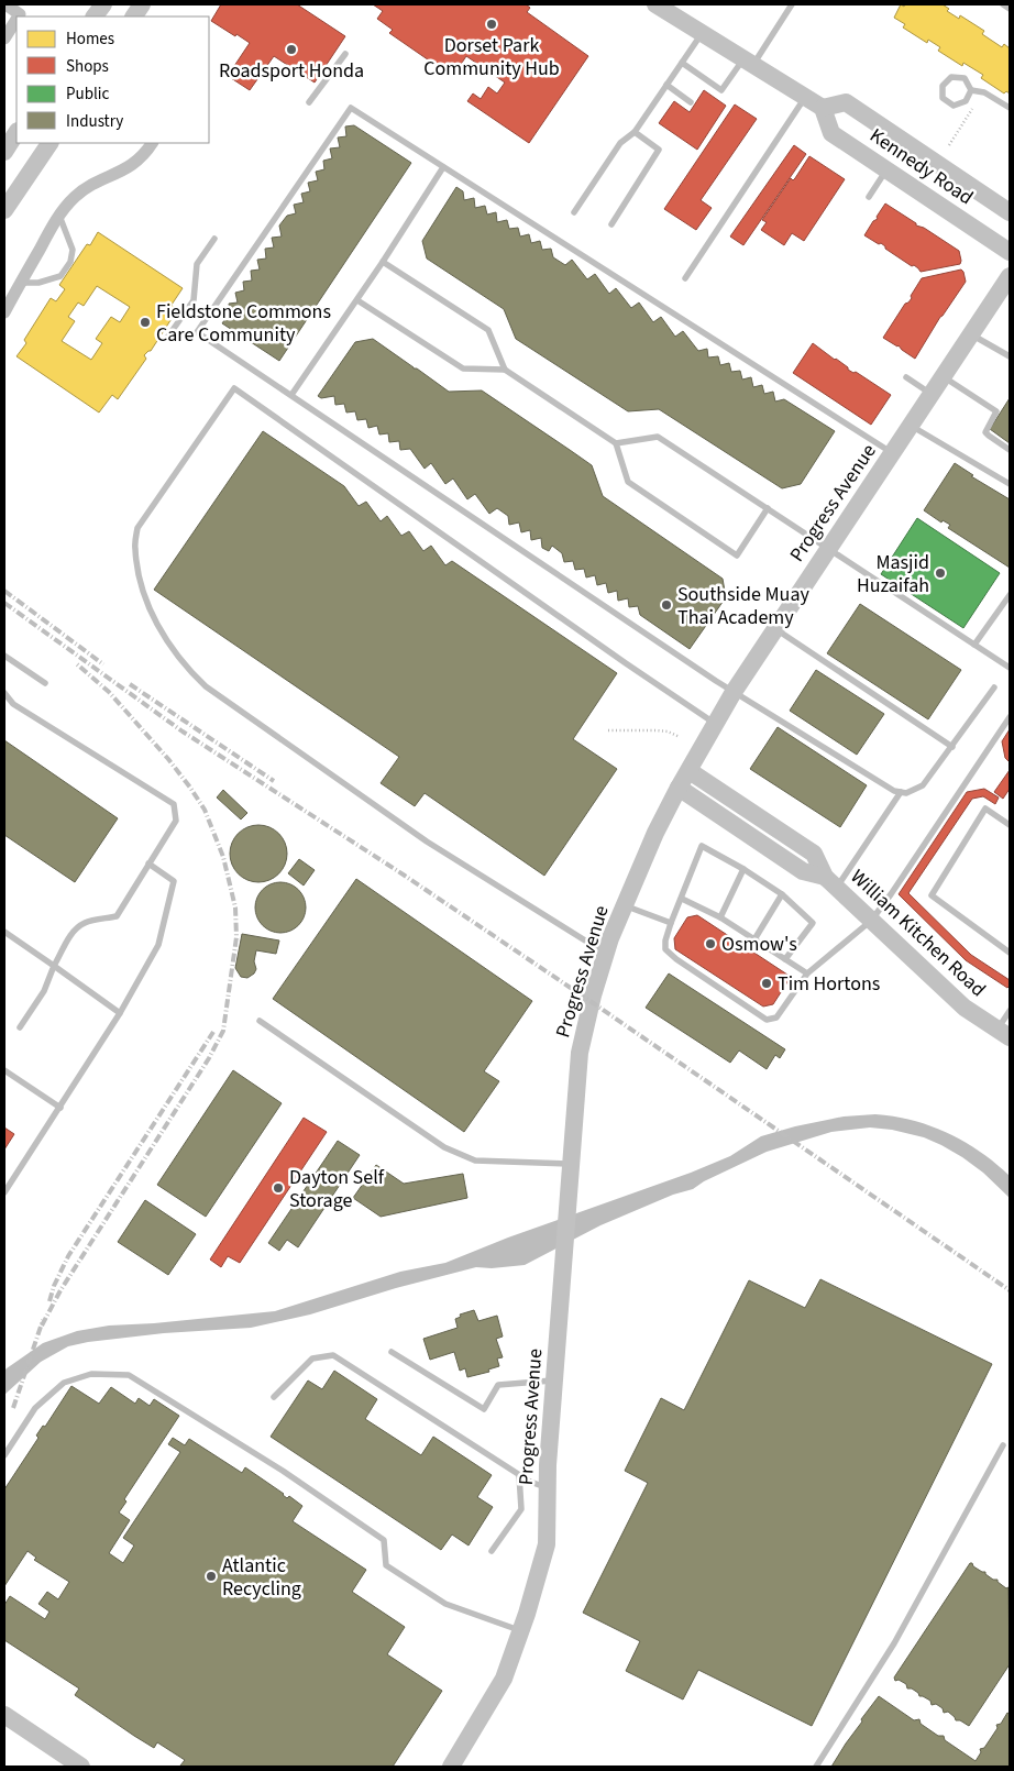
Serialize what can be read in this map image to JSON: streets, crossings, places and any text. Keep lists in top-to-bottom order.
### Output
{
  "streets": {
    "main road": ["Kennedy Road", "Progress Avenue", "William Kitchen Road"]
  },
  "crossings": [
    ["Progress Avenue", "William Kitchen Road"]
  ],
  "places": [
    "Dorset Park Community Hub",
    "Roadsport Honda",
    "Fieldstone Commons Care Community",
    "Masjid Huzaifah",
    "Southside Muay Thai Academy",
    "Osmow's",
    "Tim Hortons",
    "Dayton Self Storage",
    "Atlantic Recycling"
  ],
  "legend": [
    "Homes",
    "Shops",
    "Public",
    "Industry"
  ]
}
